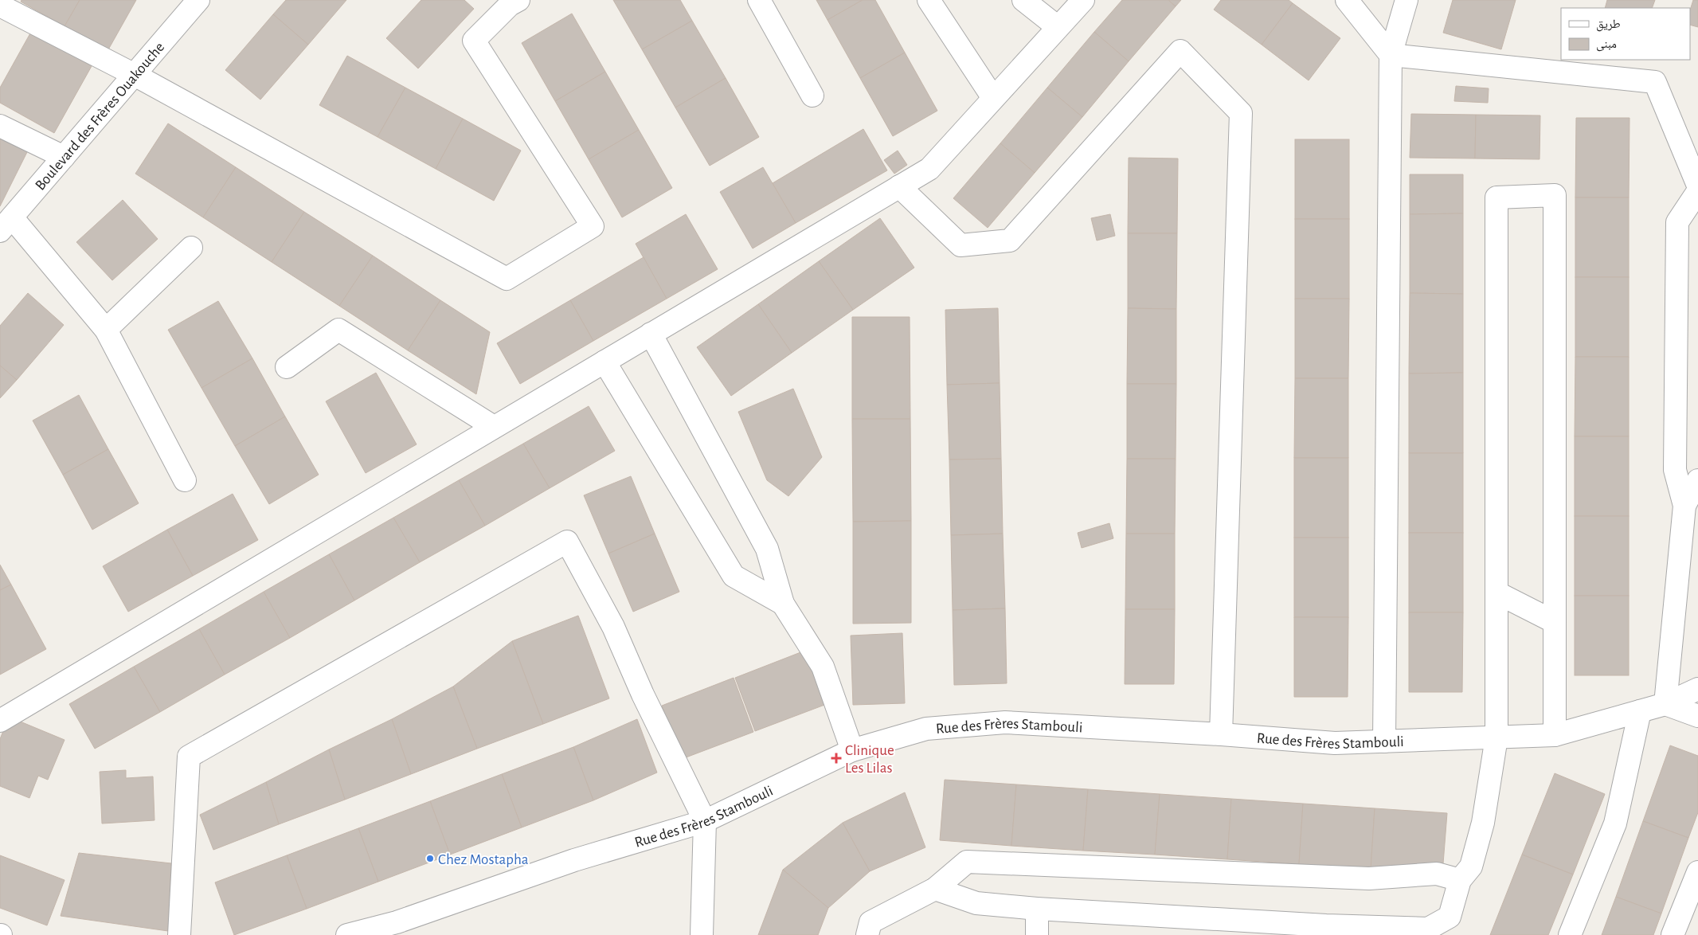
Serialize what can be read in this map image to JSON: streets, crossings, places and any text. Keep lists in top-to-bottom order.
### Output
{
  "streets": {
    "street": ["Boulevard des Frères Ouakouche", "Rue des Frères Stambouli"]
  },
  "places": {
    "health": ["Clinique Les Lilas"],
    "other": ["Chez Mostapha"]
  },
  "legend": ["طريق", "مبنى"]
}
